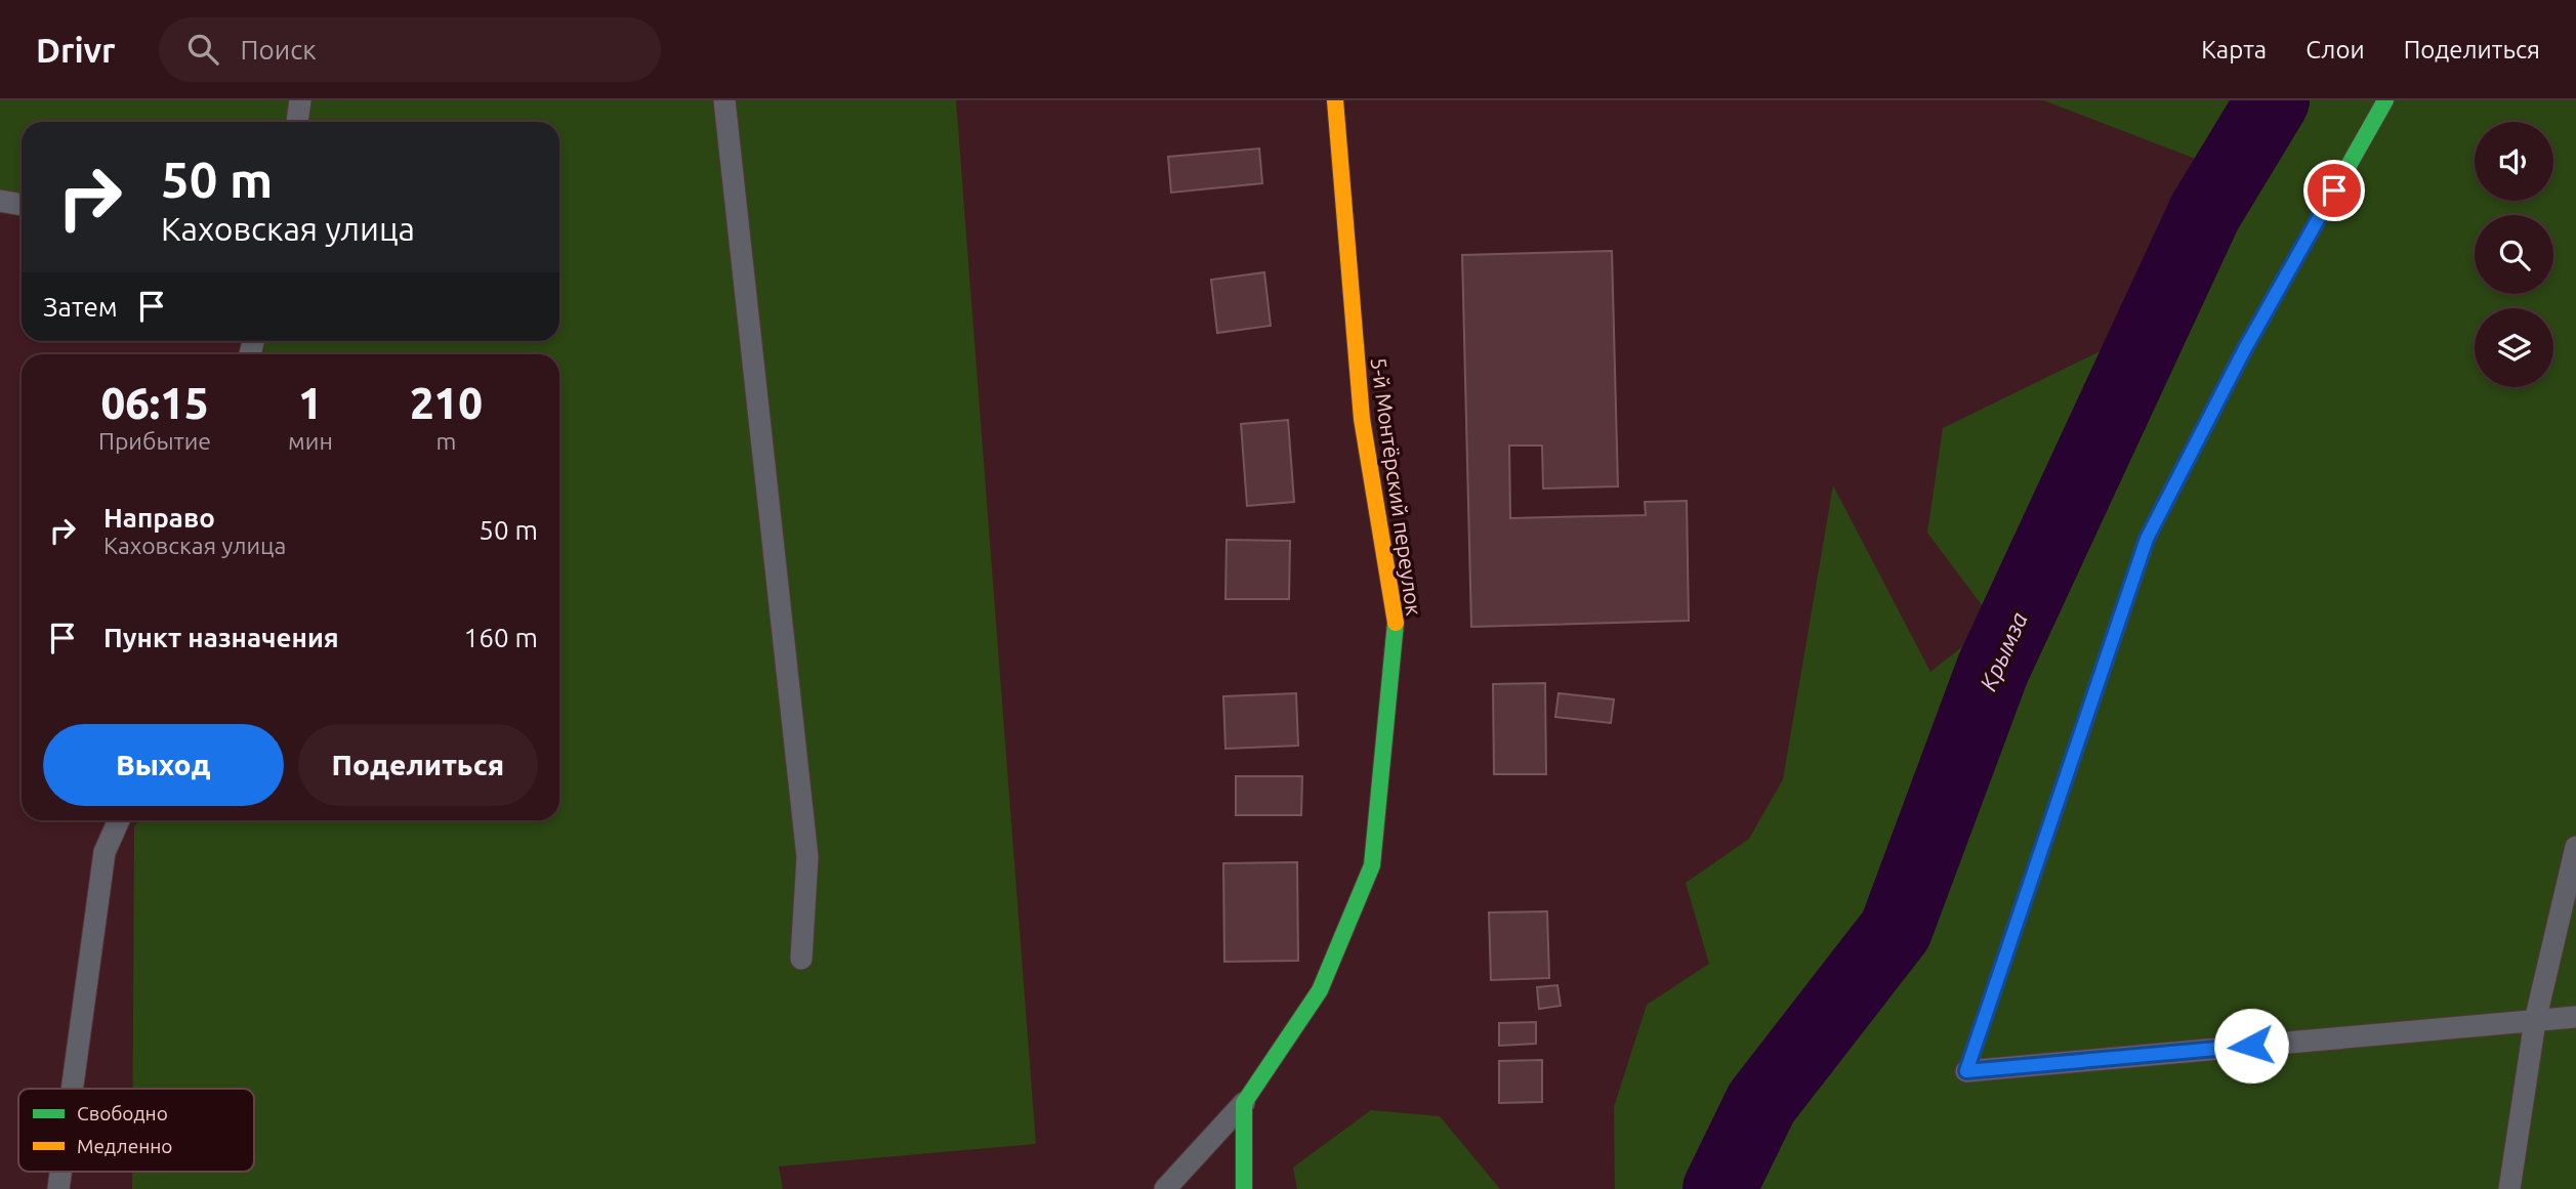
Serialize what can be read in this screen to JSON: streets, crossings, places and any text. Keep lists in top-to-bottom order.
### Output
{
  "streets": {
    "street": ["5-й Монтёрский переулок"]
  },
  "water": ["Крымза"],
  "legend": ["Свободно", "Медленно"],
  "page": {
    "header": "Drivr",
    "search": "Поиск",
    "nav": ["Карта", "Слои", "Поделиться"],
    "turn": ["50 m", "Каховская улица"],
    "then": "Затем",
    "eta": [
      "06:15",
      "Прибытие",
      "1",
      "мин",
      "210",
      "m"
    ],
    "list": [
      {
        "name": "Направо",
        "note": "Каховская улица",
        "value": "50 m"
      },
      {
        "name": "Пункт назначения",
        "value": "160 m"
      }
    ],
    "buttons": ["Выход", "Поделиться"]
  }
}
